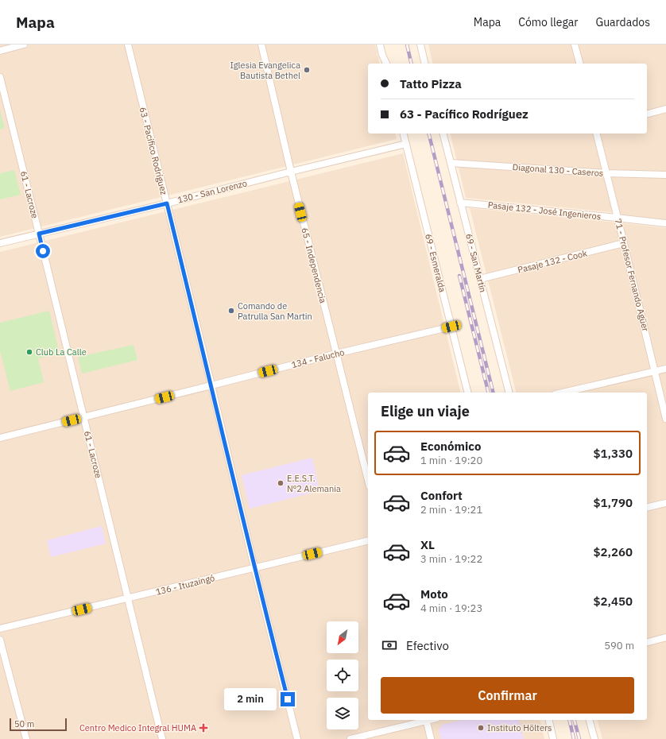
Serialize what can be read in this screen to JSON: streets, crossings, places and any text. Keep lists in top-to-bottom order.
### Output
{
  "streets": {
    "street": [
      "63 - Pacífico Rodríguez",
      "Diagonal 130 - Caseros",
      "130 - San Lorenzo",
      "61 - Lacroze",
      "Pasaje 132 - José Ingenieros",
      "Pasaje 132 - Cook",
      "69 - Esmeralda",
      "69 - San Martín",
      "65 - Independencia",
      "71 - Profesor Fernando Agüer",
      "134 - Falucho",
      "136 - Ituzaingó"
    ]
  },
  "crossings": [
    ["63 - Pacífico Rodríguez", "130 - San Lorenzo"],
    ["63 - Pacífico Rodríguez", "134 - Falucho"],
    ["63 - Pacífico Rodríguez", "136 - Ituzaingó"],
    ["Diagonal 130 - Caseros", "69 - San Martín"],
    ["Diagonal 130 - Caseros", "71 - Profesor Fernando Agüer"],
    ["130 - San Lorenzo", "61 - Lacroze"],
    ["130 - San Lorenzo", "69 - Esmeralda"],
    ["130 - San Lorenzo", "65 - Independencia"],
    ["61 - Lacroze", "134 - Falucho"],
    ["61 - Lacroze", "136 - Ituzaingó"],
    ["Pasaje 132 - José Ingenieros", "69 - San Martín"],
    ["Pasaje 132 - José Ingenieros", "71 - Profesor Fernando Agüer"],
    ["Pasaje 132 - Cook", "69 - San Martín"],
    ["Pasaje 132 - Cook", "71 - Profesor Fernando Agüer"],
    ["69 - Esmeralda", "134 - Falucho"],
    ["65 - Independencia", "134 - Falucho"]
  ],
  "places": {
    "other": [
      "Iglesia Evangelica Bautista Bethel",
      "Comando de Patrulla San Martin",
      "Club La Calle",
      "E.E.S.T. Nº2 Alemania",
      "Instituto Hölters"
    ],
    "health": ["Centro Medico Integral HUMA"]
  },
  "scale_bar": "50 m",
  "north": "bottom left",
  "page": {
    "header": "Mapa",
    "nav": ["Mapa", "Cómo llegar", "Guardados"],
    "banner": ["Tatto Pizza", "63 - Pacífico Rodríguez"],
    "heading": "Elige un viaje",
    "list": [
      {
        "name": "Económico",
        "note": "1 min · 19:20",
        "value": "$1,330"
      },
      {
        "name": "Confort",
        "note": "2 min · 19:21",
        "value": "$1,790"
      },
      {
        "name": "XL",
        "note": "3 min · 19:22",
        "value": "$2,260"
      },
      {
        "name": "Moto",
        "note": "4 min · 19:23",
        "value": "$2,450"
      }
    ],
    "pay": ["Efectivo", "590 m"],
    "buttons": "Confirmar",
    "bubble": "2 min",
    "scale": "50 m"
  }
}
